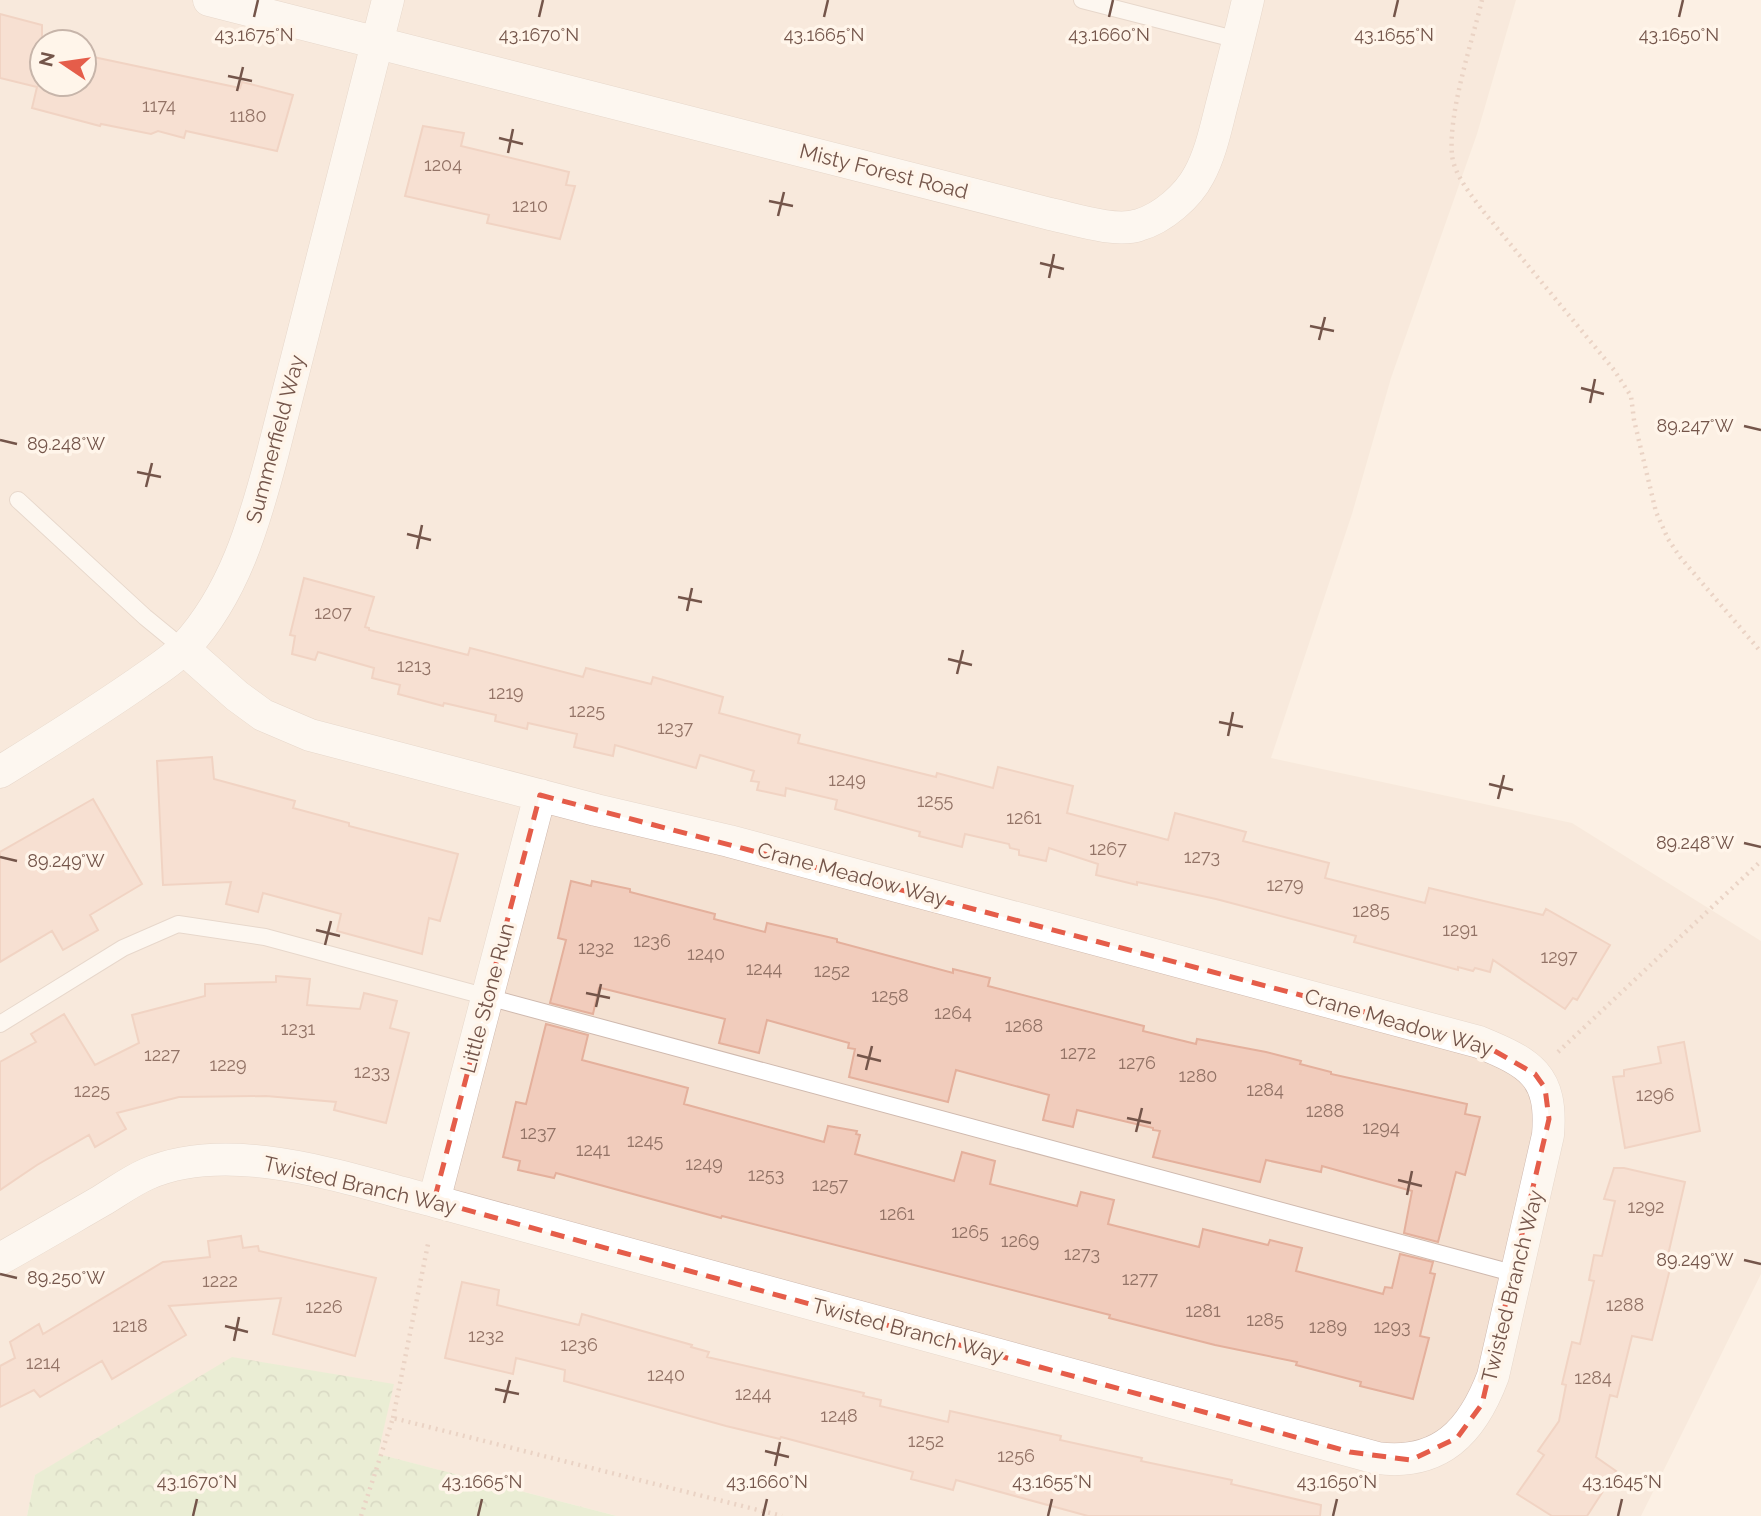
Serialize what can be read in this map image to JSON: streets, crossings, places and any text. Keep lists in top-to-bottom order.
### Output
{
  "streets": {
    "street": [
      "Misty Forest Road",
      "Summerfield Way",
      "Crane Meadow Way",
      "Little Stone Run",
      "Twisted Branch Way"
    ]
  },
  "crossings": [
    ["Misty Forest Road", "Summerfield Way"],
    ["Summerfield Way", "Crane Meadow Way"],
    ["Crane Meadow Way", "Little Stone Run"],
    ["Crane Meadow Way", "Twisted Branch Way"],
    ["Little Stone Run", "Twisted Branch Way"]
  ],
  "house_numbers": [
    "1174",
    "1180",
    "1204",
    "1210",
    "1207",
    "1213",
    "1219",
    "1225",
    "1237",
    "1249",
    "1255",
    "1261",
    "1267",
    "1273",
    "1279",
    "1285",
    "1291",
    "1236",
    "1232",
    "1240",
    "1297",
    "1244",
    "1252",
    "1258",
    "1264",
    "1268",
    "1231",
    "1272",
    "1227",
    "1276",
    "1229",
    "1233",
    "1280",
    "1284",
    "1225",
    "1296",
    "1288",
    "1294",
    "1237",
    "1245",
    "1241",
    "1249",
    "1253",
    "1257",
    "1292",
    "1261",
    "1265",
    "1269",
    "1273",
    "1277",
    "1222",
    "1288",
    "1226",
    "1281",
    "1285",
    "1218",
    "1289",
    "1293",
    "1232",
    "1236",
    "1214",
    "1240",
    "1284",
    "1244",
    "1248",
    "1252",
    "1256"
  ],
  "north": "left",
  "coordinates": [
    "43.1670°N",
    "43.1665°N",
    "43.1660°N",
    "43.1655°N",
    "43.1650°N",
    "43.1675°N",
    "89.247°W",
    "89.248°W",
    "89.249°W",
    "89.250°W",
    "43.1645°N"
  ]
}
